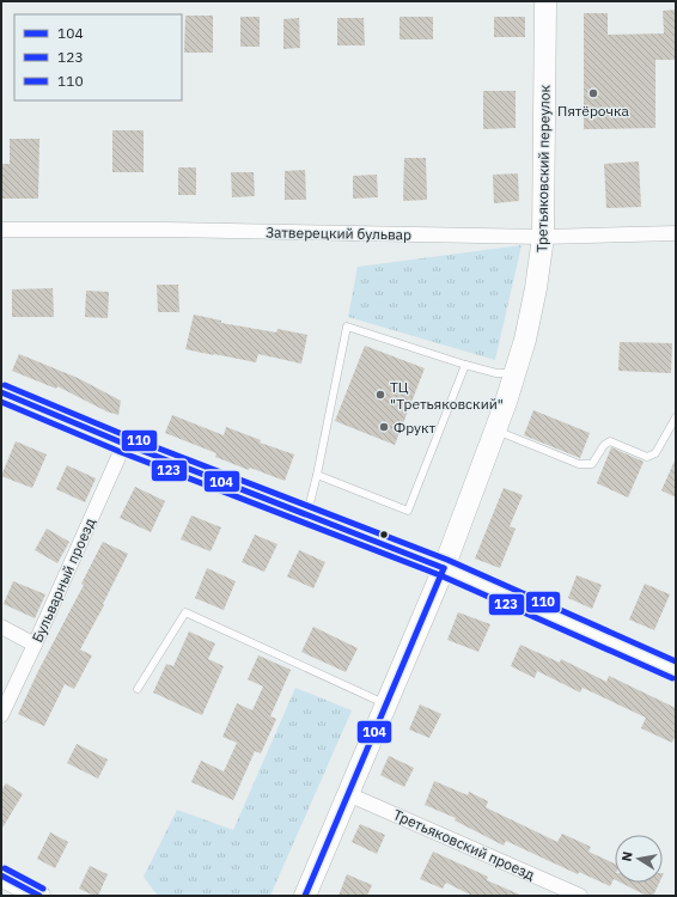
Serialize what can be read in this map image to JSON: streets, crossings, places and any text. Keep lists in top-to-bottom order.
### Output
{
  "streets": {
    "main road": ["Третьяковский переулок"],
    "street": ["Затверецкий бульвар", "Бульварный проезд", "Третьяковский проезд"]
  },
  "crossings": [
    ["Третьяковский переулок", "Затверецкий бульвар"],
    ["Третьяковский переулок", "Третьяковский проезд"]
  ],
  "places": ["Пятёрочка", "ТЦ \"Третьяковский\"", "Фрукт"],
  "lines": ["transit line 110", "transit line 104", "transit line 123"],
  "legend": ["104", "123", "110"],
  "north": "left"
}
